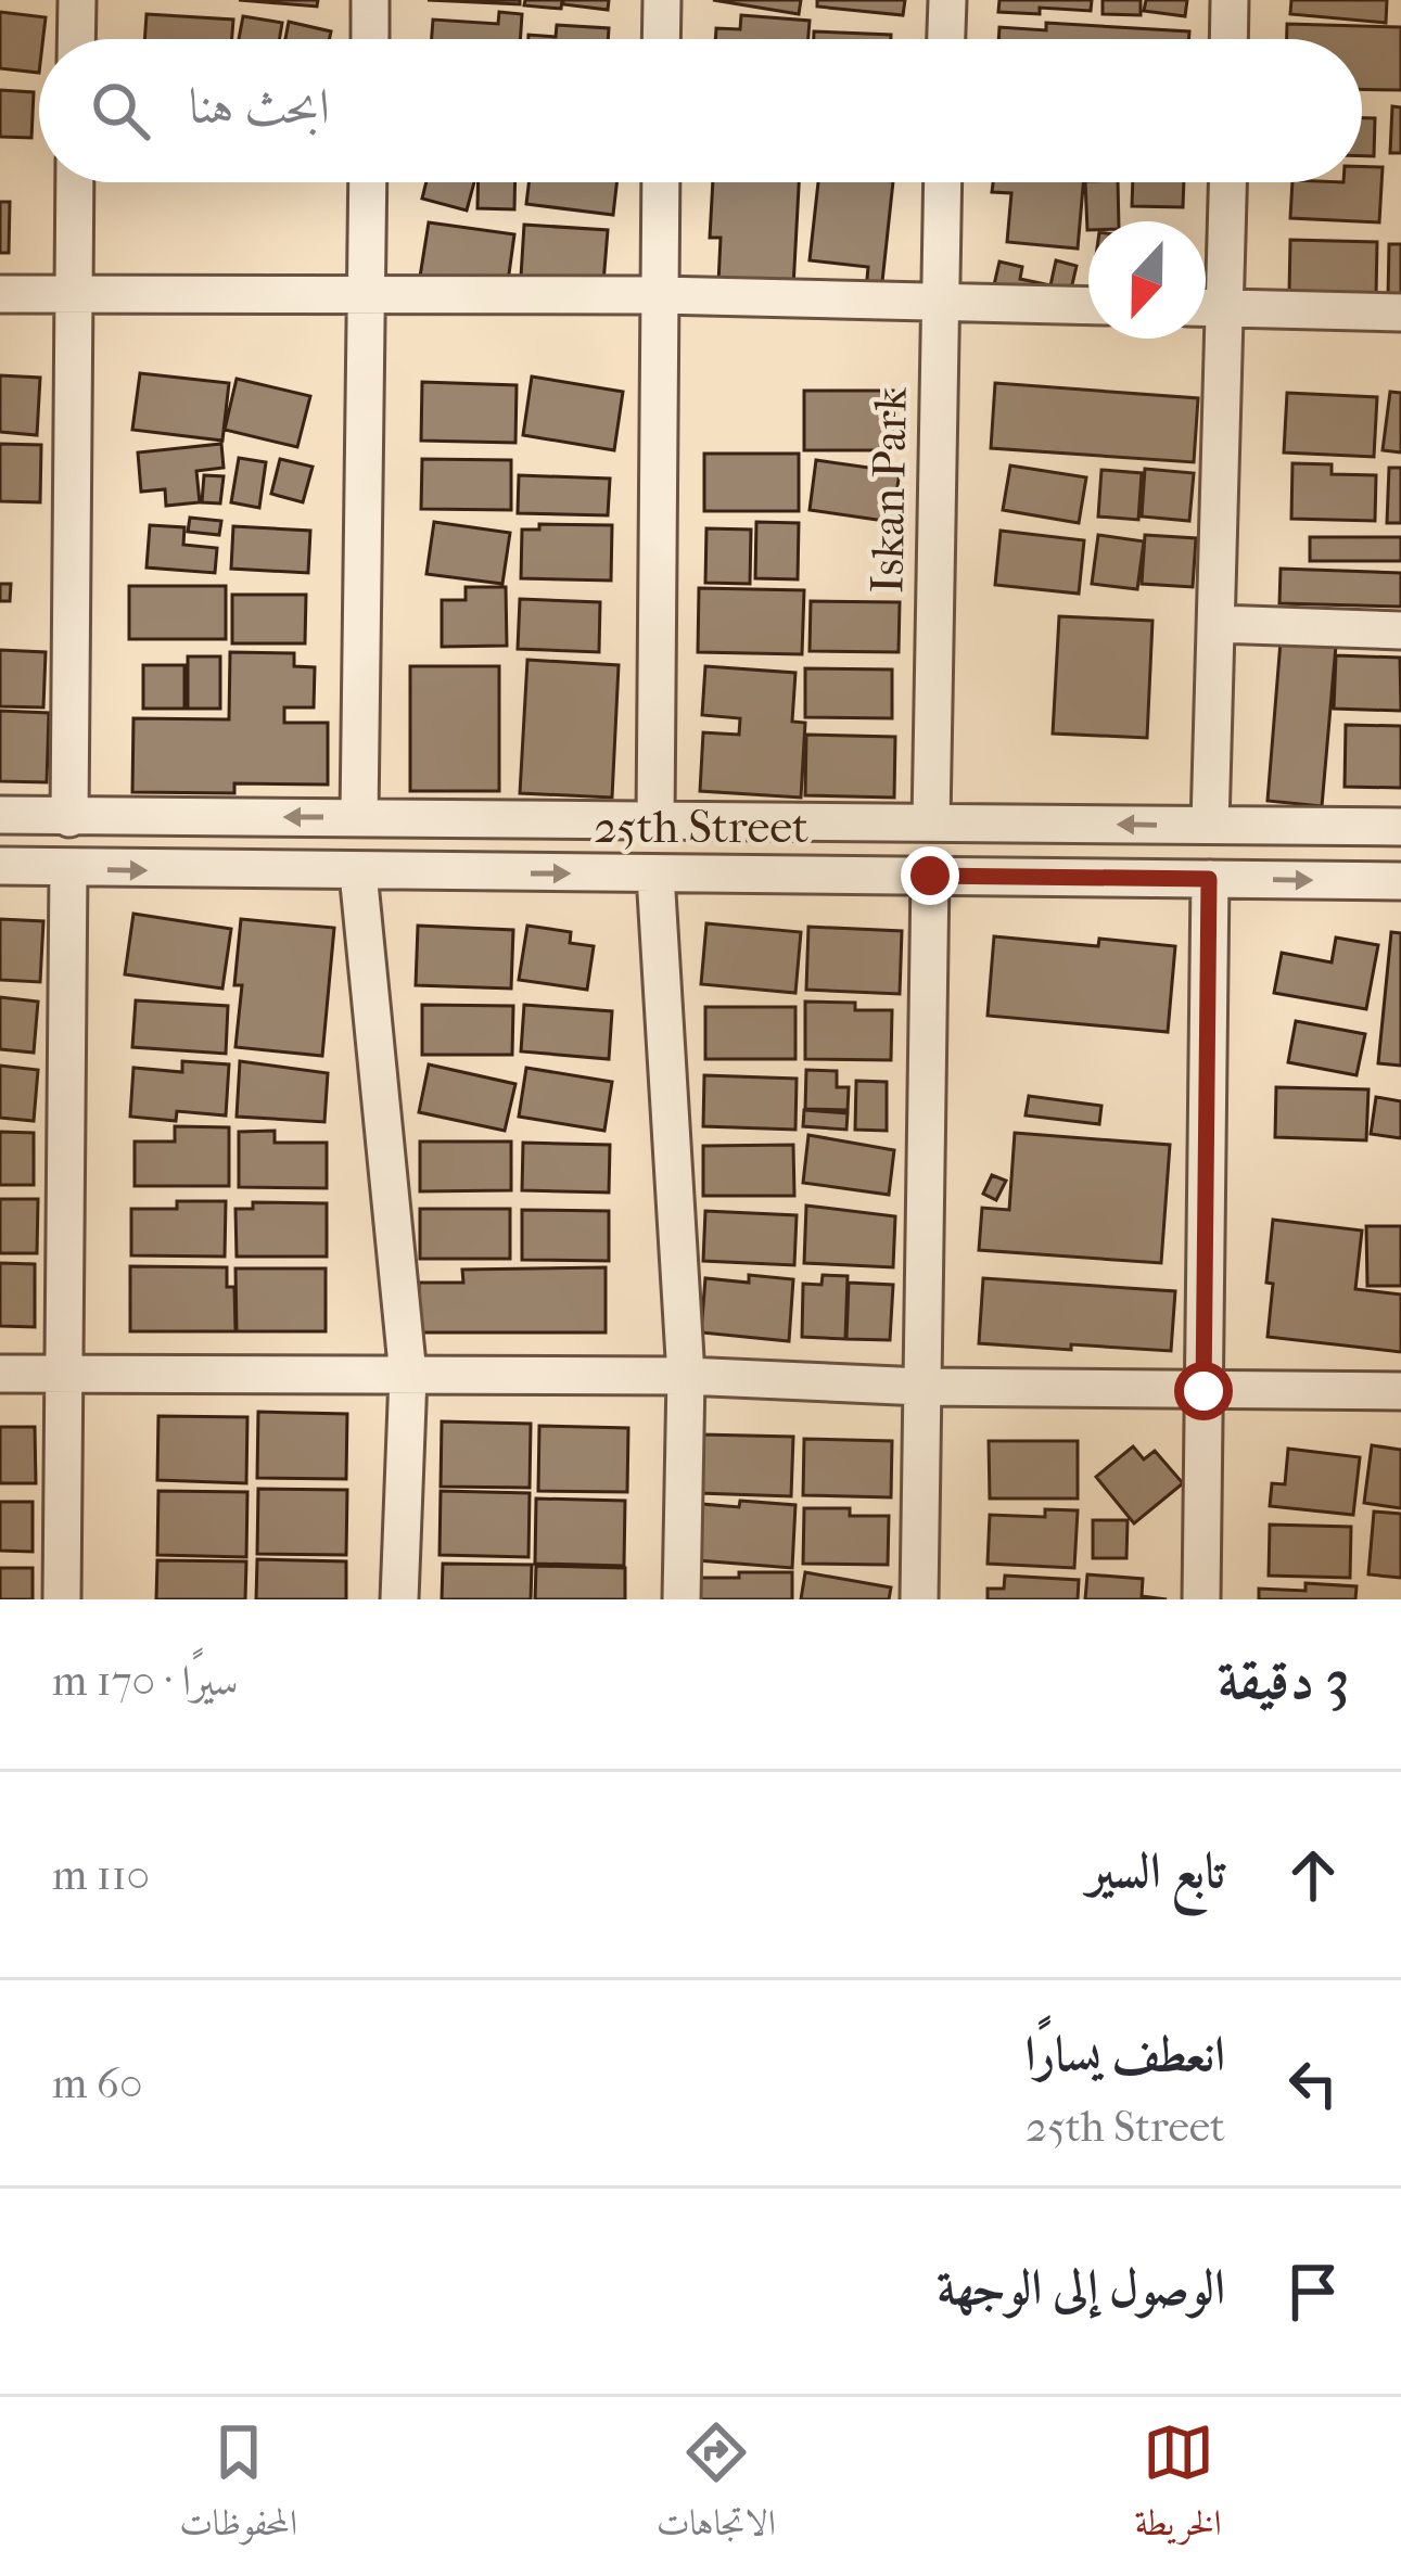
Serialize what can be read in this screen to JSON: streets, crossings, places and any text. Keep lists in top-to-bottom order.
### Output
{
  "streets": {
    "street": ["Iskan Park", "25th Street"]
  },
  "crossings": [
    ["Iskan Park", "25th Street"]
  ],
  "north": "bottom",
  "page": {
    "search": "ابحث هنا",
    "heading": ["3 دقيقة", "سيرًا · 170 m"],
    "list": [
      ["تابع السير", "110 m"],
      ["انعطف يسارًا", "25th Street", "60 m"],
      "الوصول إلى الوجهة"
    ],
    "nav": ["الخريطة", "الاتجاهات", "المحفوظات"]
  }
}
